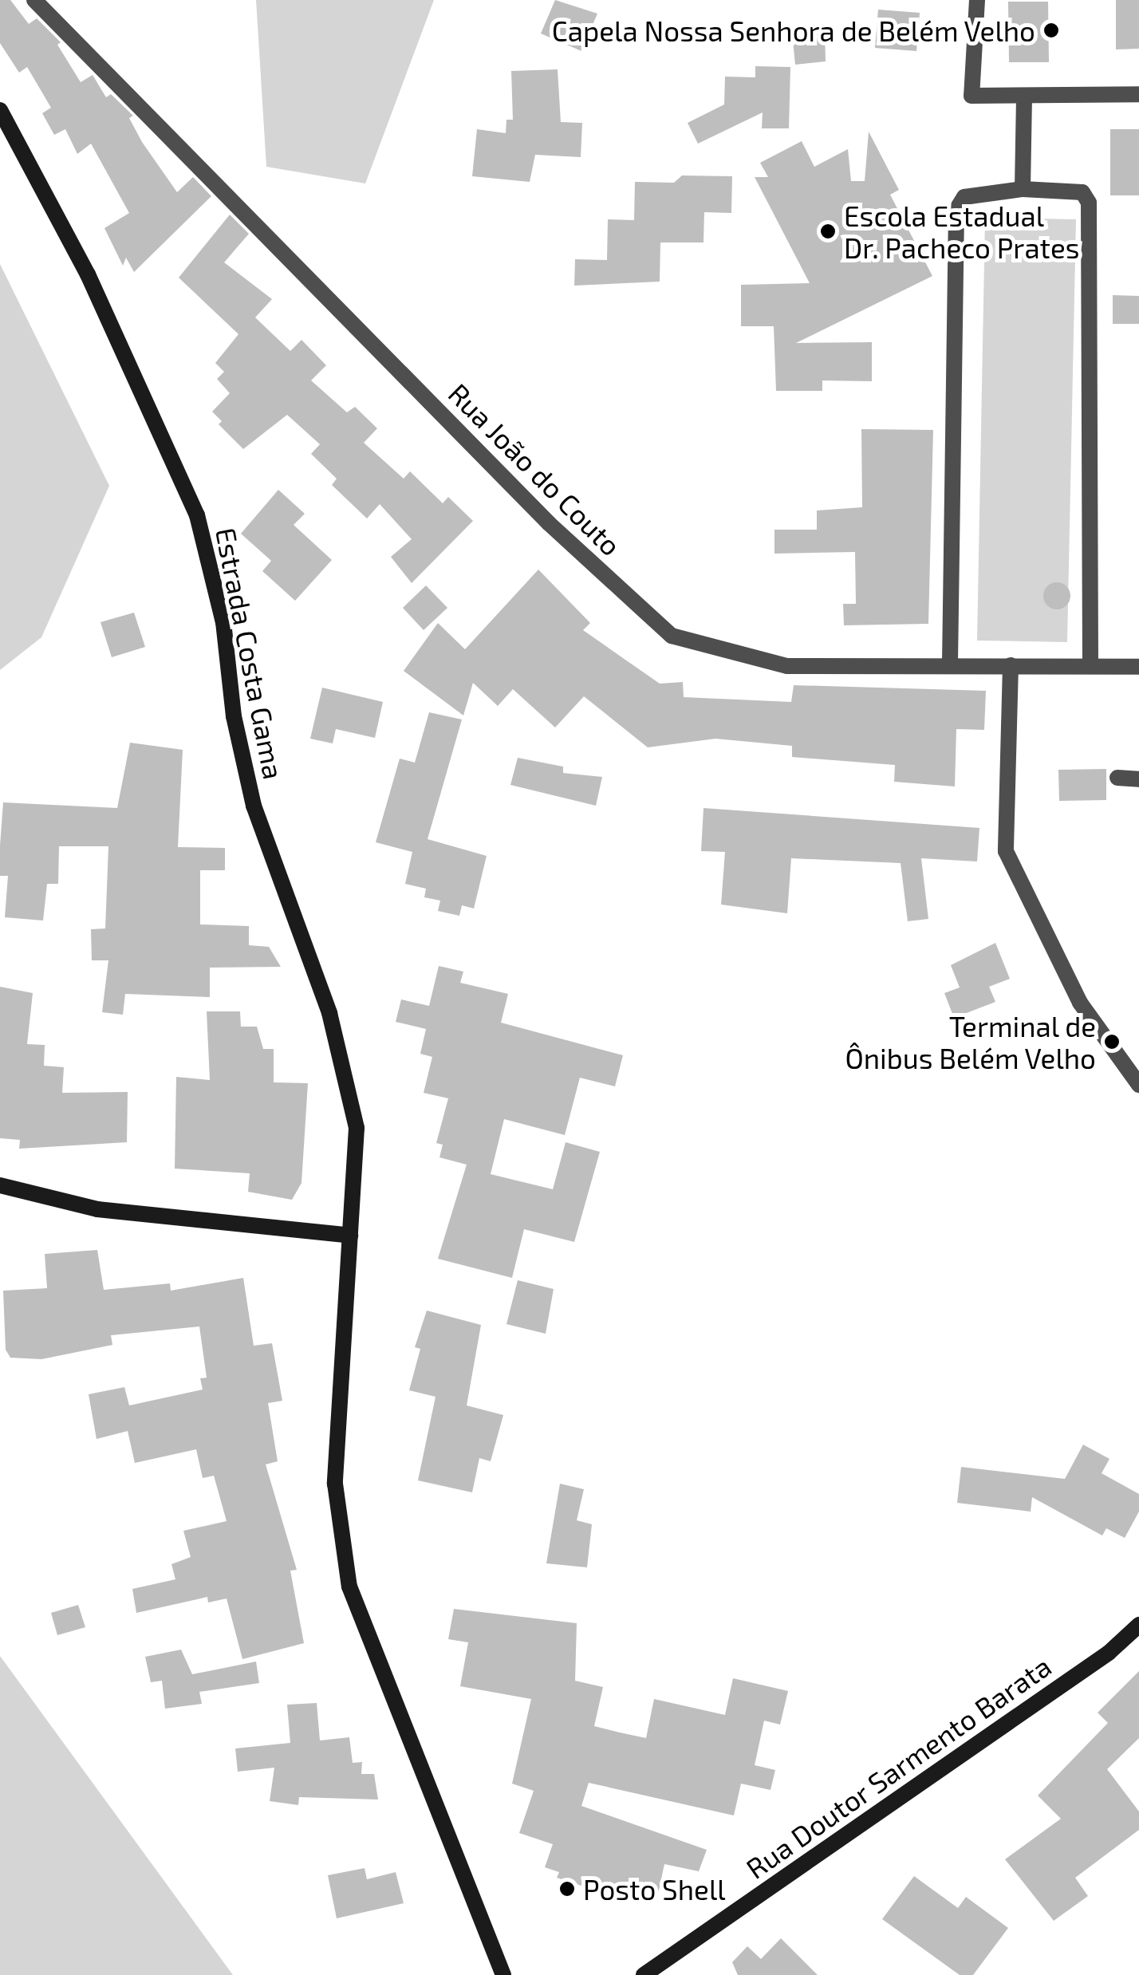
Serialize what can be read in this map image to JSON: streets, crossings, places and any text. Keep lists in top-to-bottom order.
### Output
{
  "streets": {
    "main road": ["Estrada Costa Gama", "Rua Doutor Sarmento Barata"],
    "street": ["Rua João do Couto"]
  },
  "places": [
    "Capela Nossa Senhora de Belém Velho",
    "Escola Estadual Dr. Pacheco Prates",
    "Terminal de Ônibus Belém Velho",
    "Posto Shell"
  ]
}
